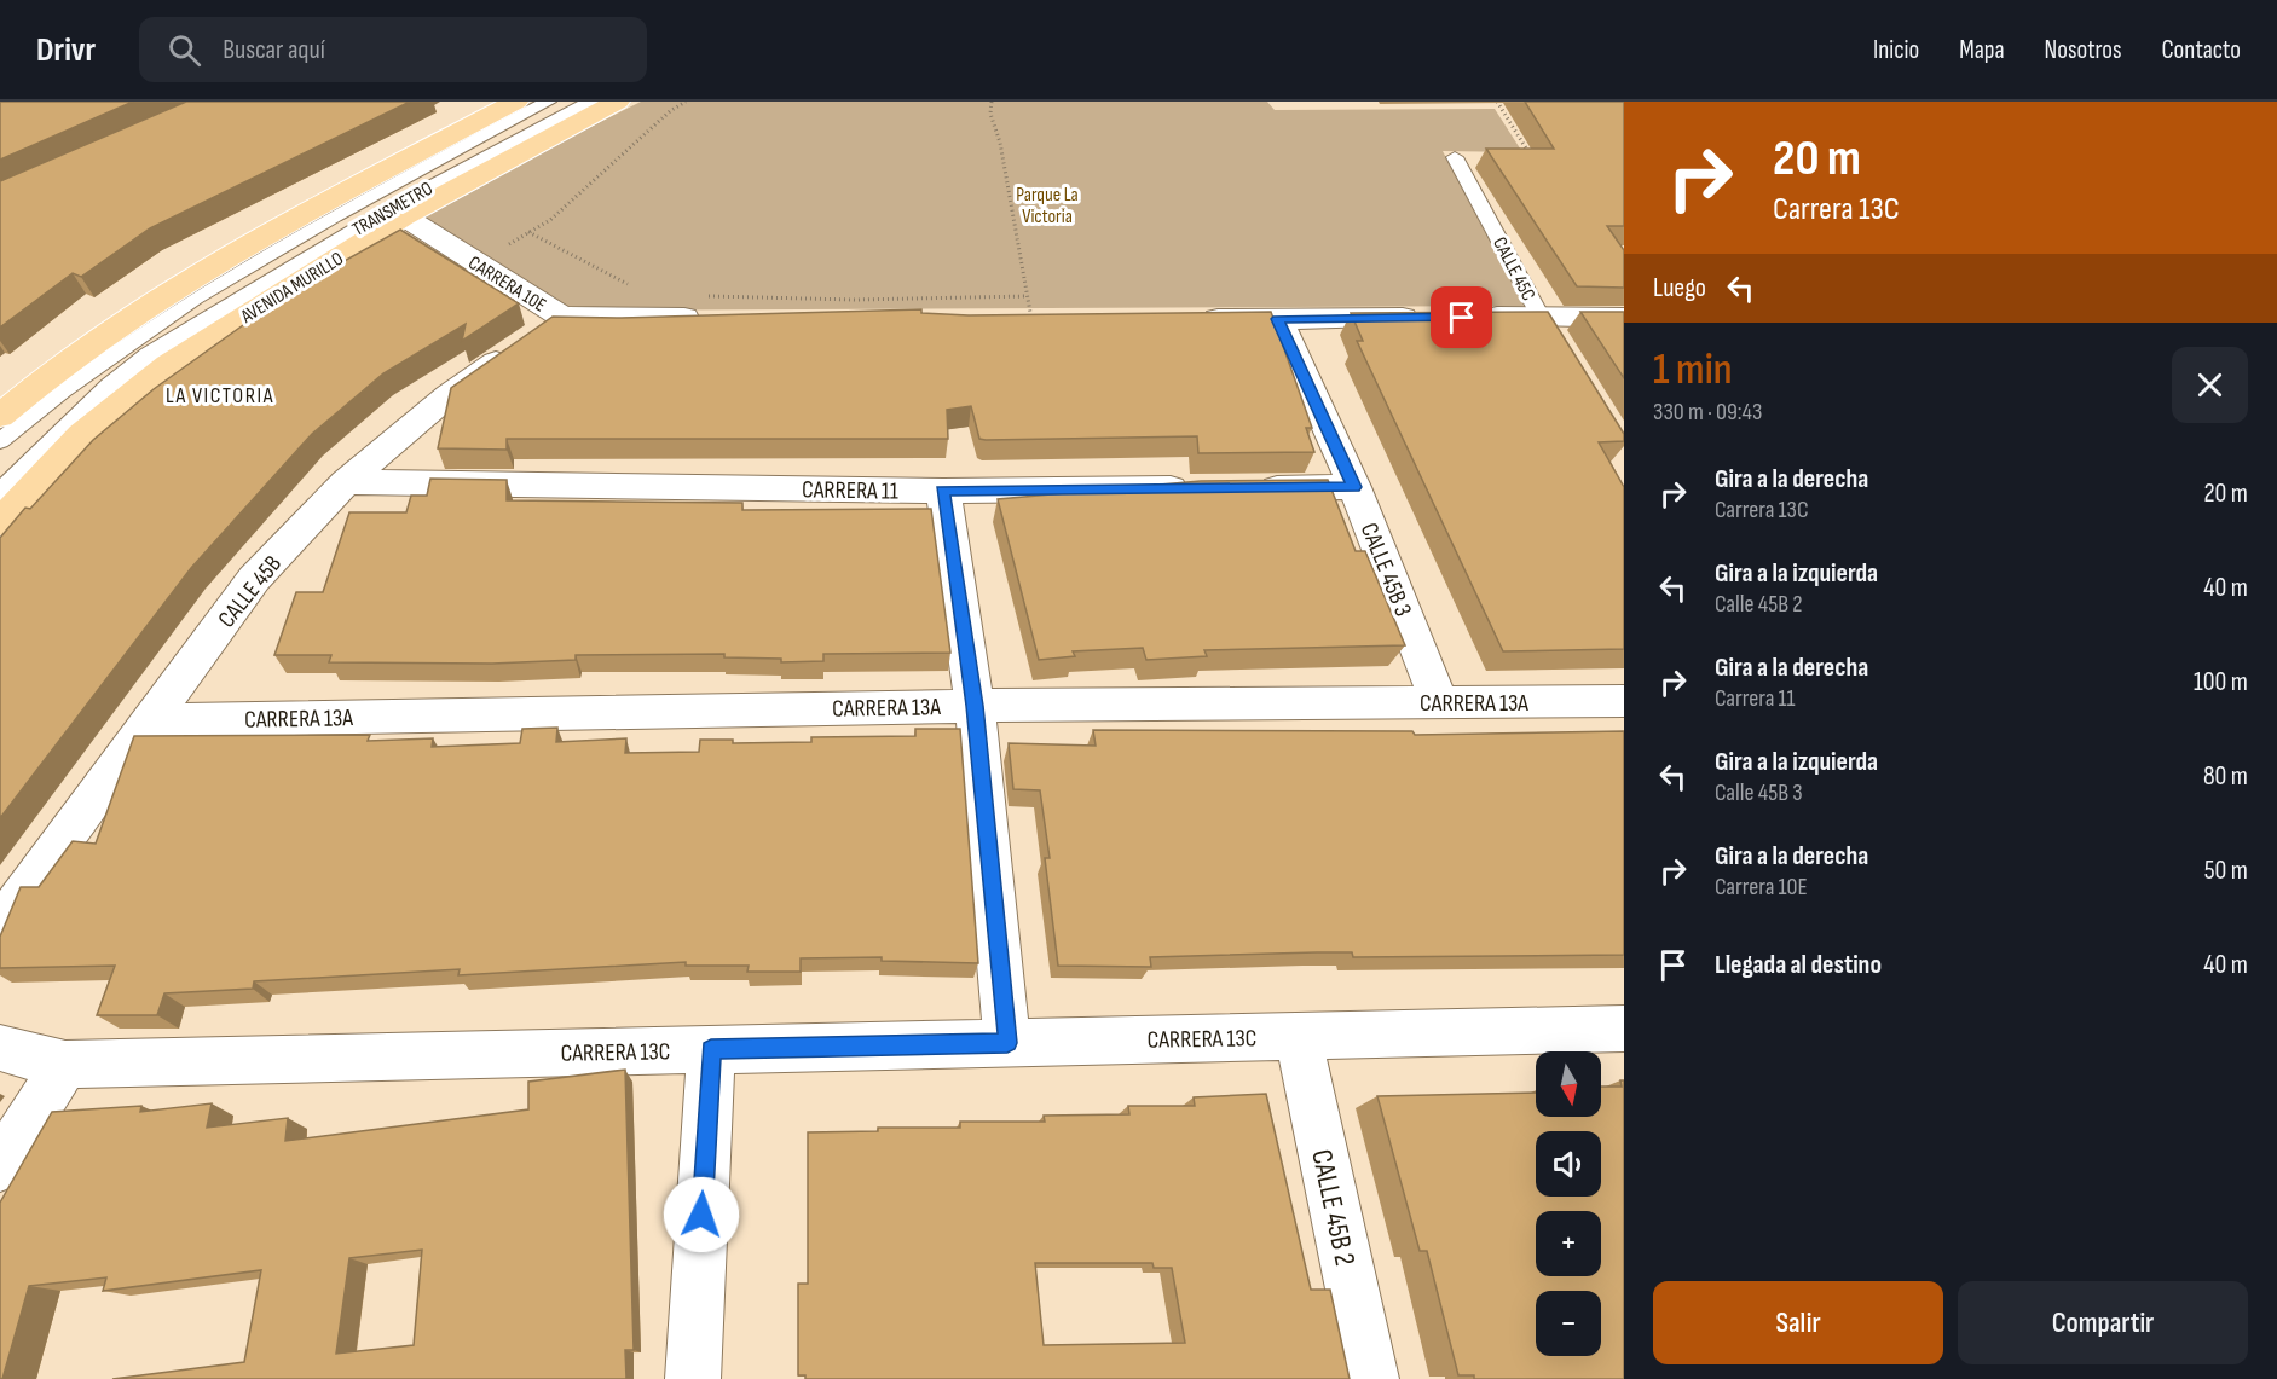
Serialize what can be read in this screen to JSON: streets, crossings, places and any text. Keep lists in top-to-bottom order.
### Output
{
  "streets": {
    "main road": ["AVENIDA MURILLO"],
    "street": [
      "CARRERA 10E",
      "CARRERA 11",
      "CALLE 45B 3",
      "CALLE 45B",
      "CARRERA 13A",
      "CARRERA 13C",
      "CALLE 45B 2"
    ],
    "lane": ["TRANSMETRO", "CALLE 45C"]
  },
  "crossings": [
    ["CARRERA 10E", "AVENIDA MURILLO"],
    ["CARRERA 10E", "CALLE 45B"],
    ["CARRERA 11", "CALLE 45B"],
    ["CALLE 45B 3", "CARRERA 13A"],
    ["CALLE 45B", "CARRERA 13A"],
    ["CARRERA 13C", "CALLE 45B 2"]
  ],
  "districts": ["LA VICTORIA"],
  "parks": ["Parque La Victoria"],
  "north": "bottom",
  "page": {
    "header": "Drivr",
    "search": "Buscar aquí",
    "nav": [
      "Inicio",
      "Mapa",
      "Nosotros",
      "Contacto"
    ],
    "turn": ["20 m", "Carrera 13C"],
    "then": "Luego",
    "heading": ["1 min", "330 m · 09:43"],
    "list": [
      {
        "name": "Gira a la derecha",
        "note": "Carrera 13C",
        "value": "20 m"
      },
      {
        "name": "Gira a la izquierda",
        "note": "Calle 45B 2",
        "value": "40 m"
      },
      {
        "name": "Gira a la derecha",
        "note": "Carrera 11",
        "value": "100 m"
      },
      {
        "name": "Gira a la izquierda",
        "note": "Calle 45B 3",
        "value": "80 m"
      },
      {
        "name": "Gira a la derecha",
        "note": "Carrera 10E",
        "value": "50 m"
      },
      {
        "name": "Llegada al destino",
        "value": "40 m"
      }
    ],
    "map_buttons": ["+", "−"],
    "buttons": ["Salir", "Compartir"]
  }
}
